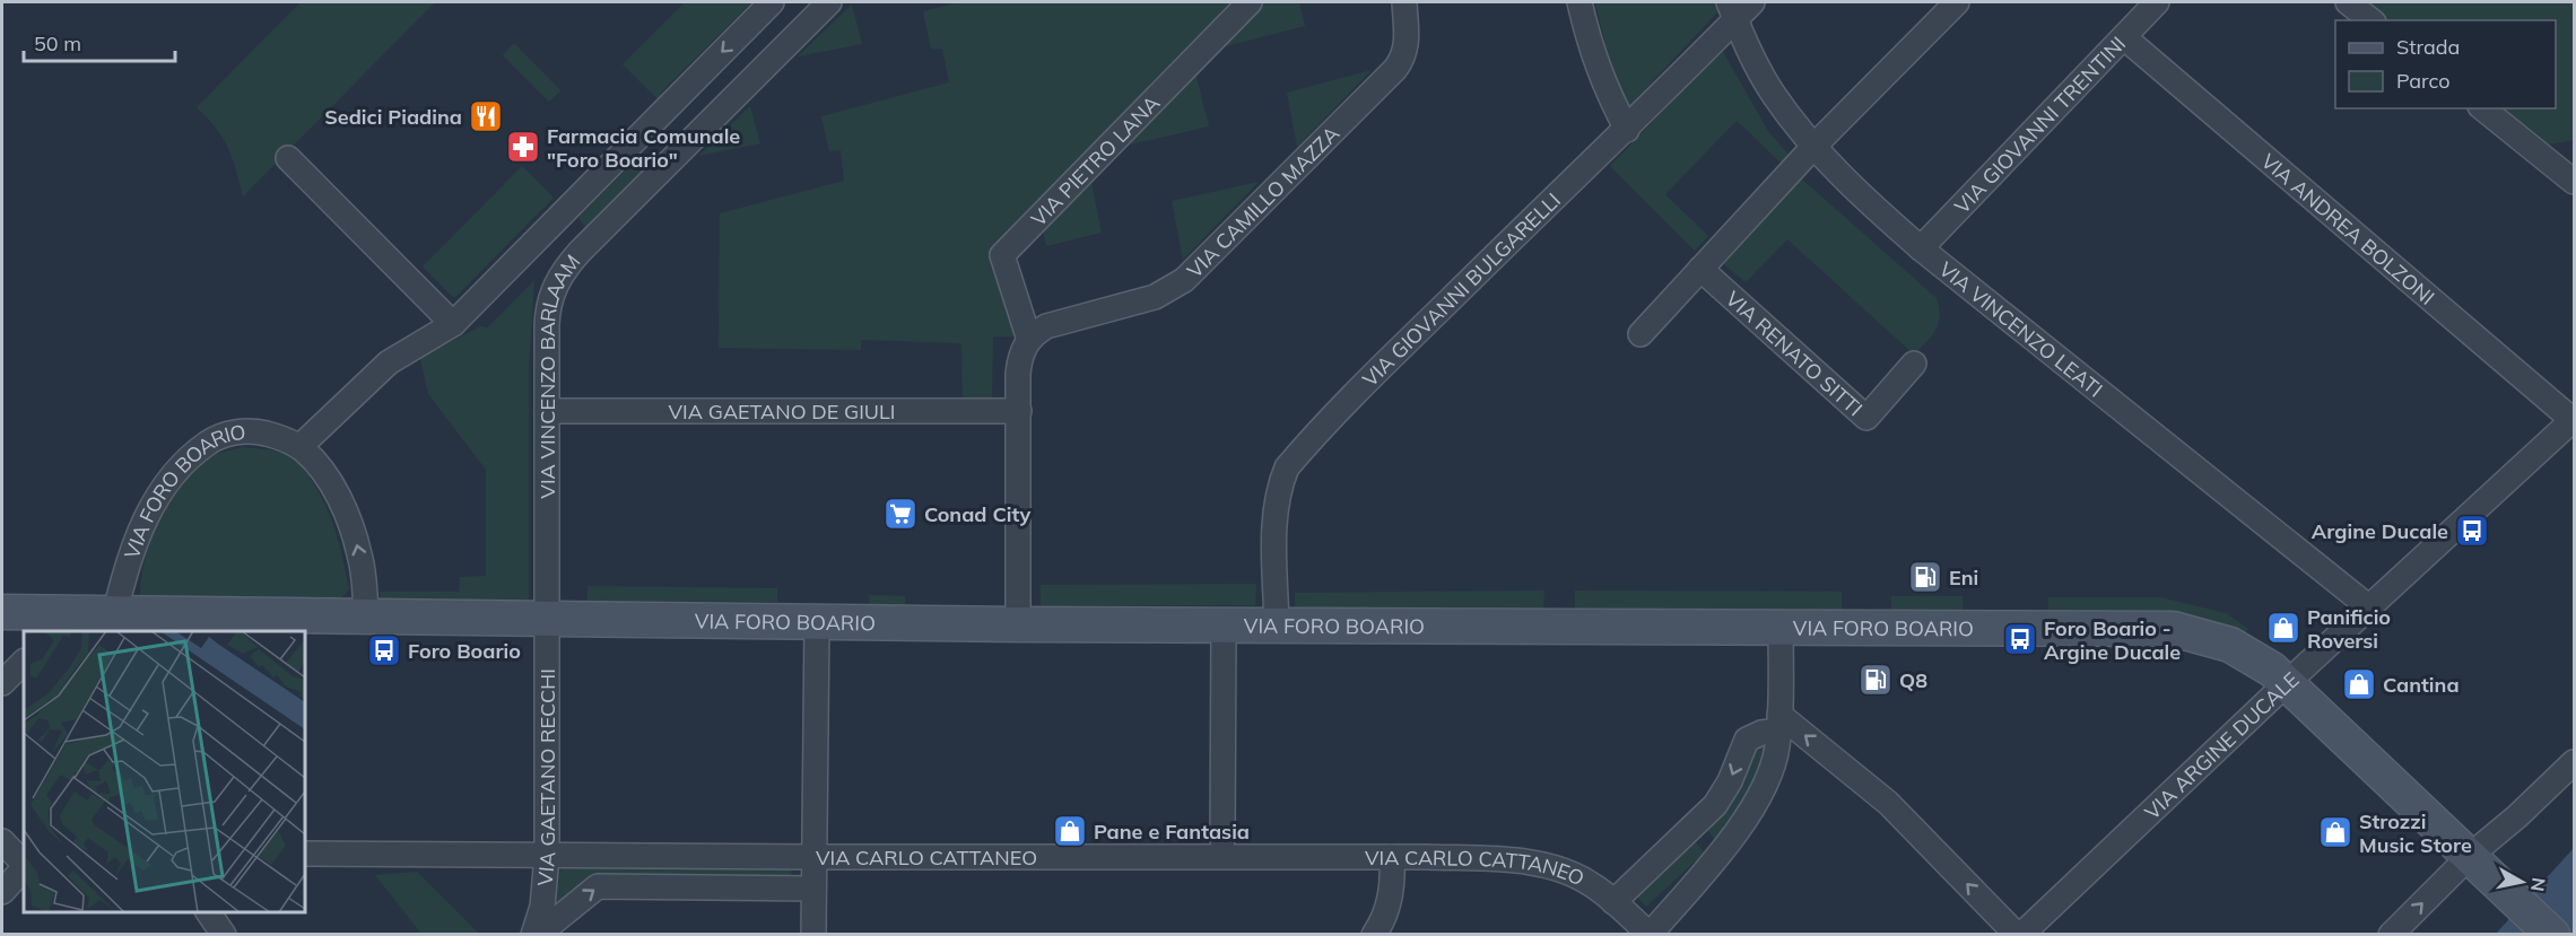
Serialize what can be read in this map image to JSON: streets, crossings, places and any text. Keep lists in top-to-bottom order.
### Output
{
  "streets": {
    "street": [
      "VIA GIOVANNI TRENTINI",
      "VIA PIETRO LANA",
      "VIA CAMILLO MAZZA",
      "VIA ANDREA BOLZONI",
      "VIA GIOVANNI BULGARELLI",
      "VIA VINCENZO LEATI",
      "VIA RENATO SITTI",
      "VIA VINCENZO BARLAAM",
      "VIA GAETANO DE GIULI",
      "VIA FORO BOARIO",
      "VIA ARGINE DUCALE",
      "VIA GAETANO RECCHI",
      "VIA CARLO CATTANEO"
    ]
  },
  "crossings": [
    ["VIA GIOVANNI TRENTINI", "VIA ANDREA BOLZONI"],
    ["VIA GIOVANNI TRENTINI", "VIA VINCENZO LEATI"],
    ["VIA PIETRO LANA", "VIA CAMILLO MAZZA"],
    ["VIA ANDREA BOLZONI", "VIA ARGINE DUCALE"],
    ["VIA GIOVANNI BULGARELLI", "VIA VINCENZO LEATI"],
    ["VIA GIOVANNI BULGARELLI", "VIA FORO BOARIO"],
    ["VIA VINCENZO LEATI", "VIA ARGINE DUCALE"],
    ["VIA VINCENZO BARLAAM", "VIA GAETANO DE GIULI"],
    ["VIA VINCENZO BARLAAM", "VIA FORO BOARIO"],
    ["VIA VINCENZO BARLAAM", "VIA GAETANO RECCHI"],
    ["VIA FORO BOARIO", "VIA ARGINE DUCALE"],
    ["VIA FORO BOARIO", "VIA GAETANO RECCHI"],
    ["VIA GAETANO RECCHI", "VIA CARLO CATTANEO"]
  ],
  "places": {
    "restaurant": ["Sedici Piadina"],
    "pharmacy": ["Farmacia Comunale \"Foro Boario\""],
    "supermarket": ["Conad City"],
    "bus stop": ["Argine Ducale", "Foro Boario - Argine Ducale", "Foro Boario"],
    "fuel station": ["Eni", "Q8"],
    "shop": [
      "Panificio Roversi",
      "Cantina",
      "Pane e Fantasia",
      "Strozzi Music Store"
    ]
  },
  "legend": ["Strada", "Parco"],
  "scale_bar": "50 m",
  "north": "right"
}
